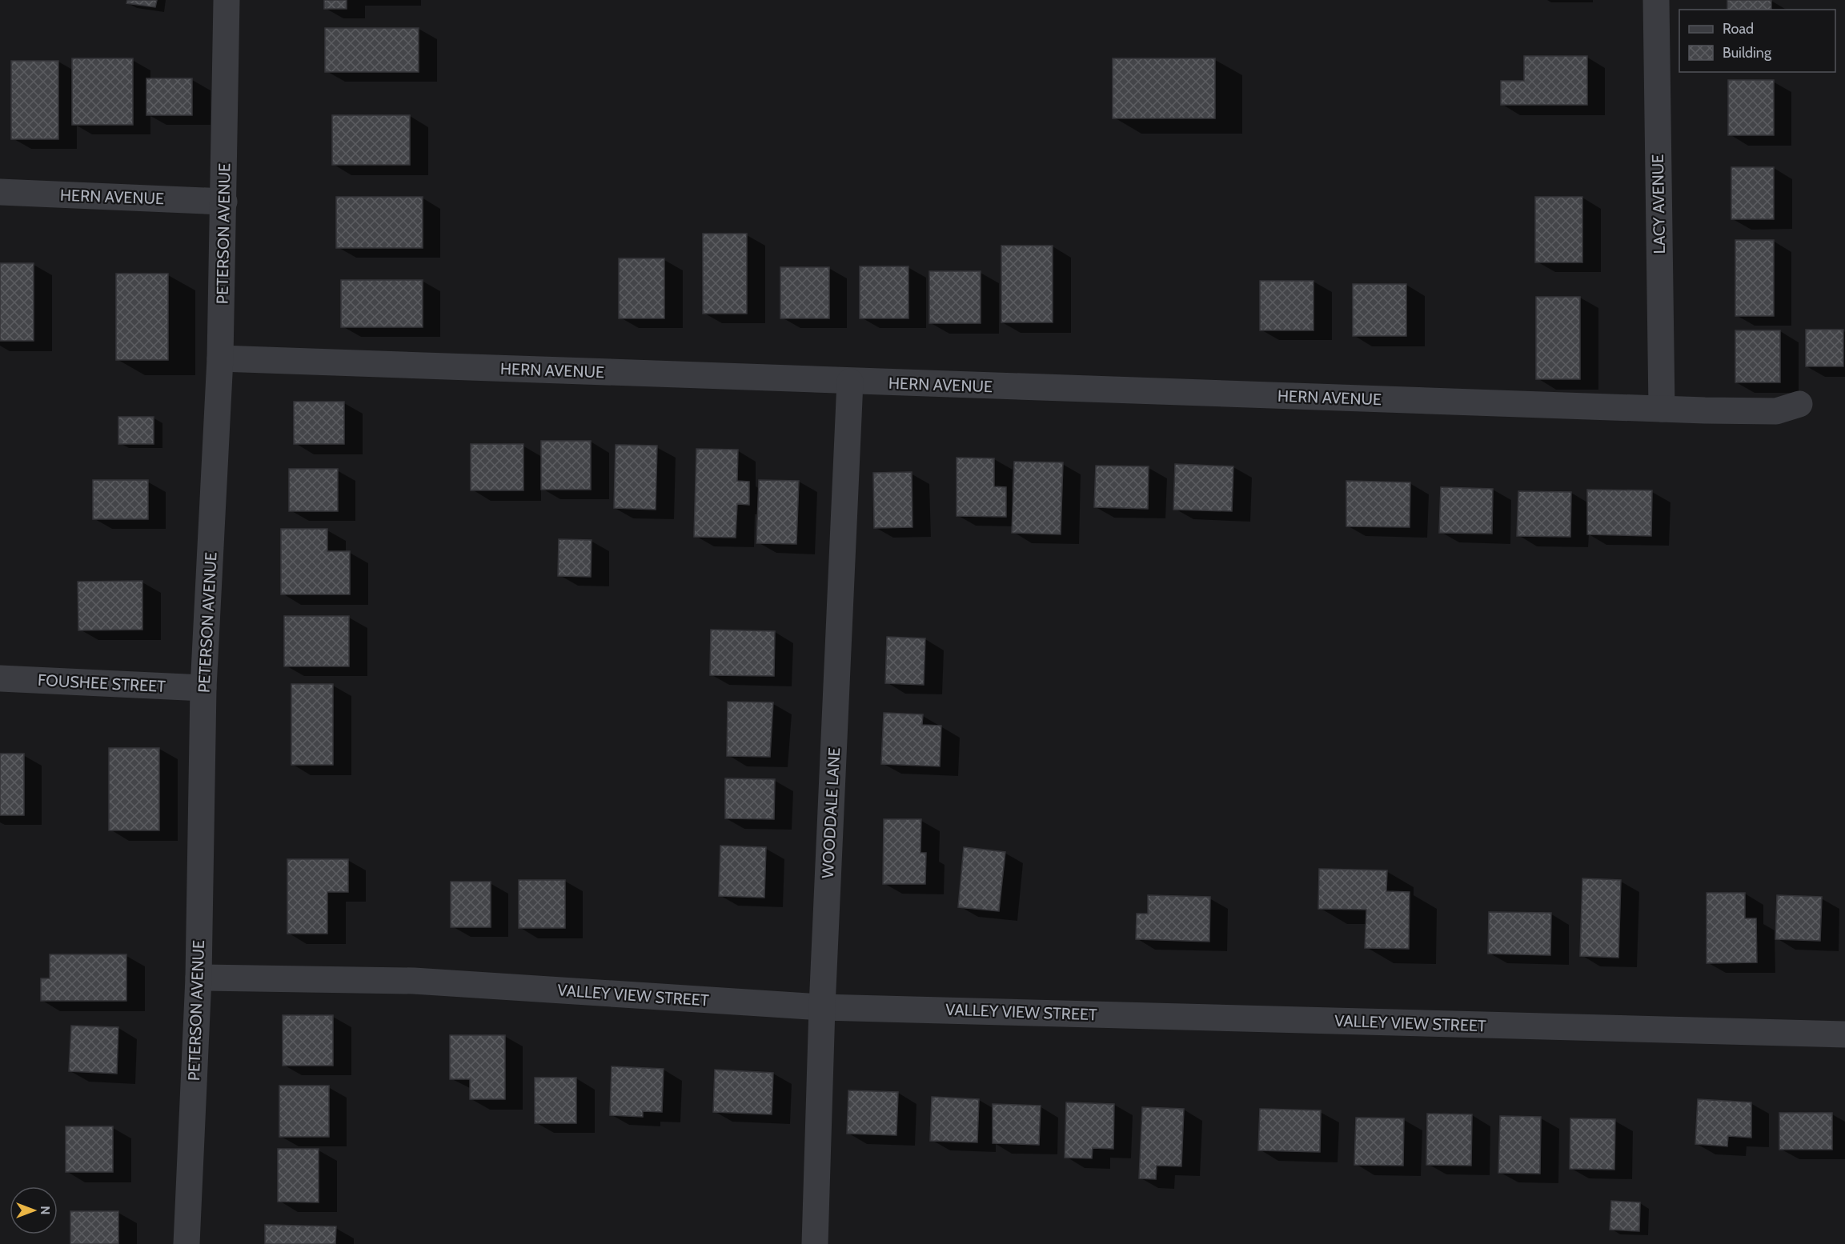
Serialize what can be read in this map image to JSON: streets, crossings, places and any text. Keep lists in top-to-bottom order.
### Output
{
  "streets": {
    "street": [
      "HERN AVENUE",
      "LACY AVENUE",
      "PETERSON AVENUE",
      "FOUSHEE STREET",
      "WOODDALE LANE",
      "VALLEY VIEW STREET"
    ]
  },
  "crossings": [
    ["HERN AVENUE", "LACY AVENUE"],
    ["HERN AVENUE", "PETERSON AVENUE"],
    ["HERN AVENUE", "WOODDALE LANE"],
    ["PETERSON AVENUE", "FOUSHEE STREET"],
    ["PETERSON AVENUE", "VALLEY VIEW STREET"],
    ["WOODDALE LANE", "VALLEY VIEW STREET"]
  ],
  "legend": ["Road", "Building"],
  "north": "right"
}
